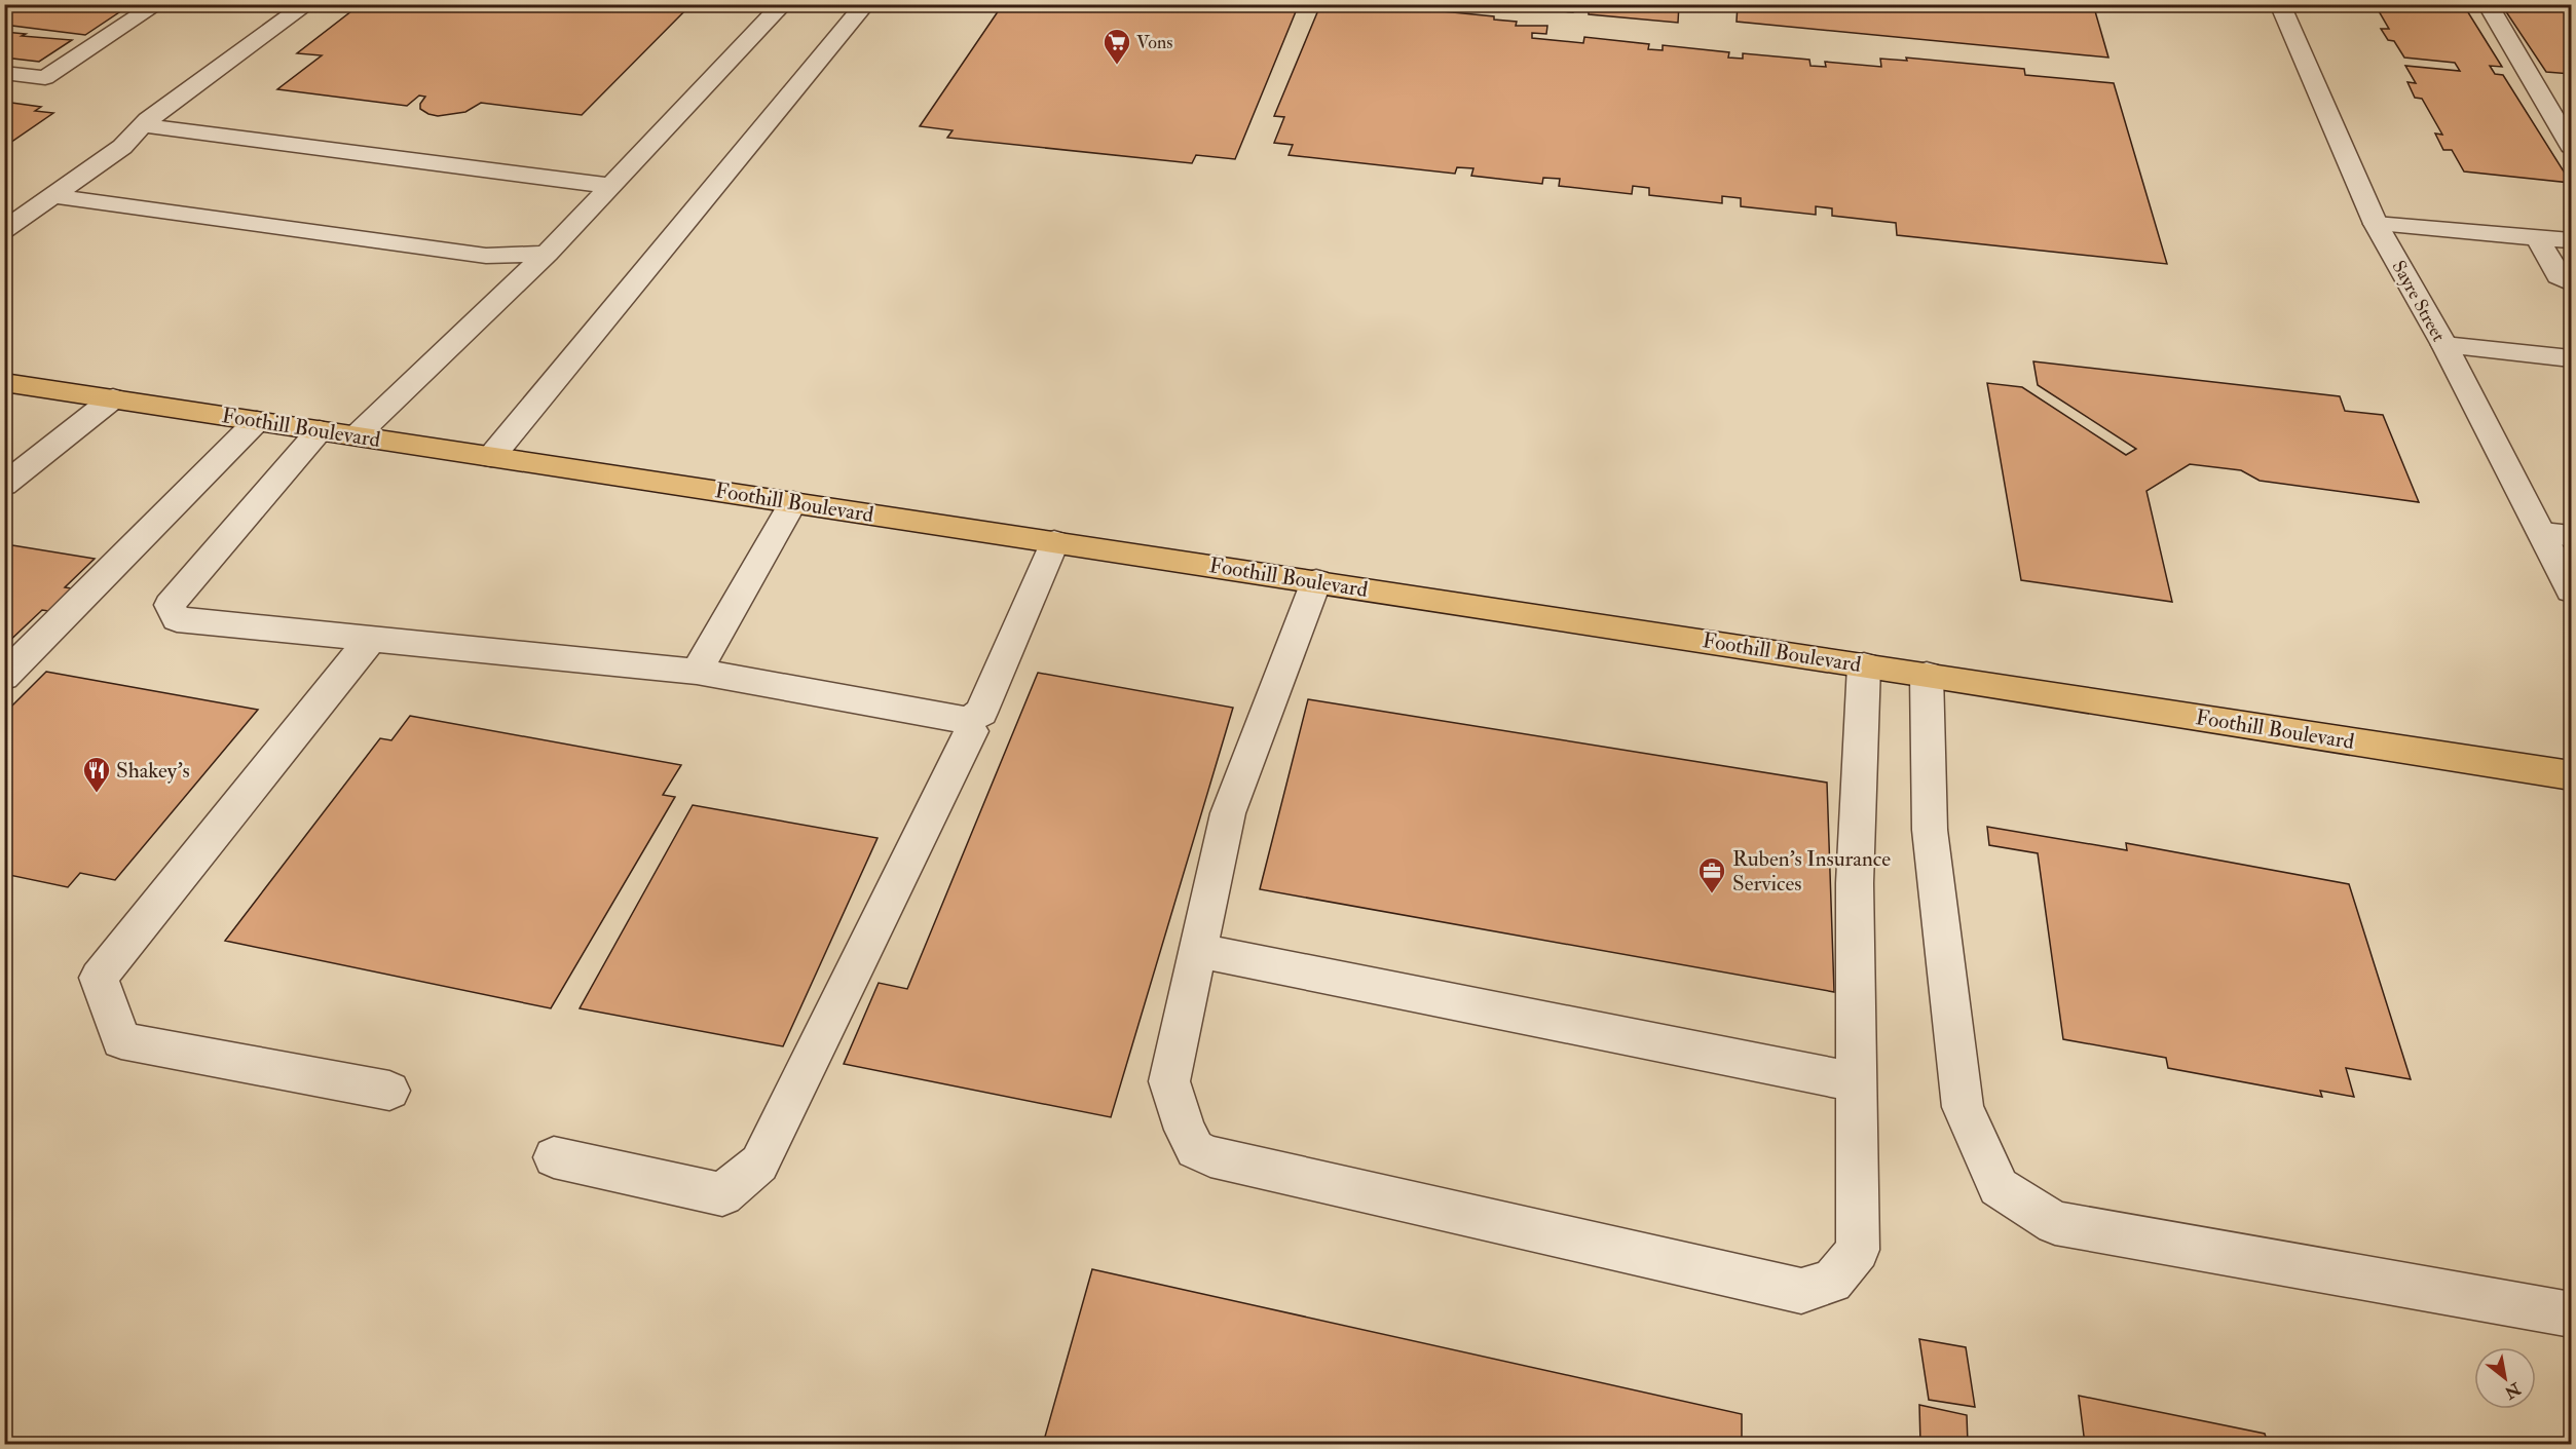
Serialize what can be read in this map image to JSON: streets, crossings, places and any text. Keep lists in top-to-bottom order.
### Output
{
  "streets": {
    "main road": ["Foothill Boulevard"],
    "street": ["Sayre Street"]
  },
  "places": {
    "supermarket": ["Vons"],
    "restaurant": ["Shakey's"],
    "office": ["Ruben's Insurance Services"]
  },
  "north": "bottom right"
}
